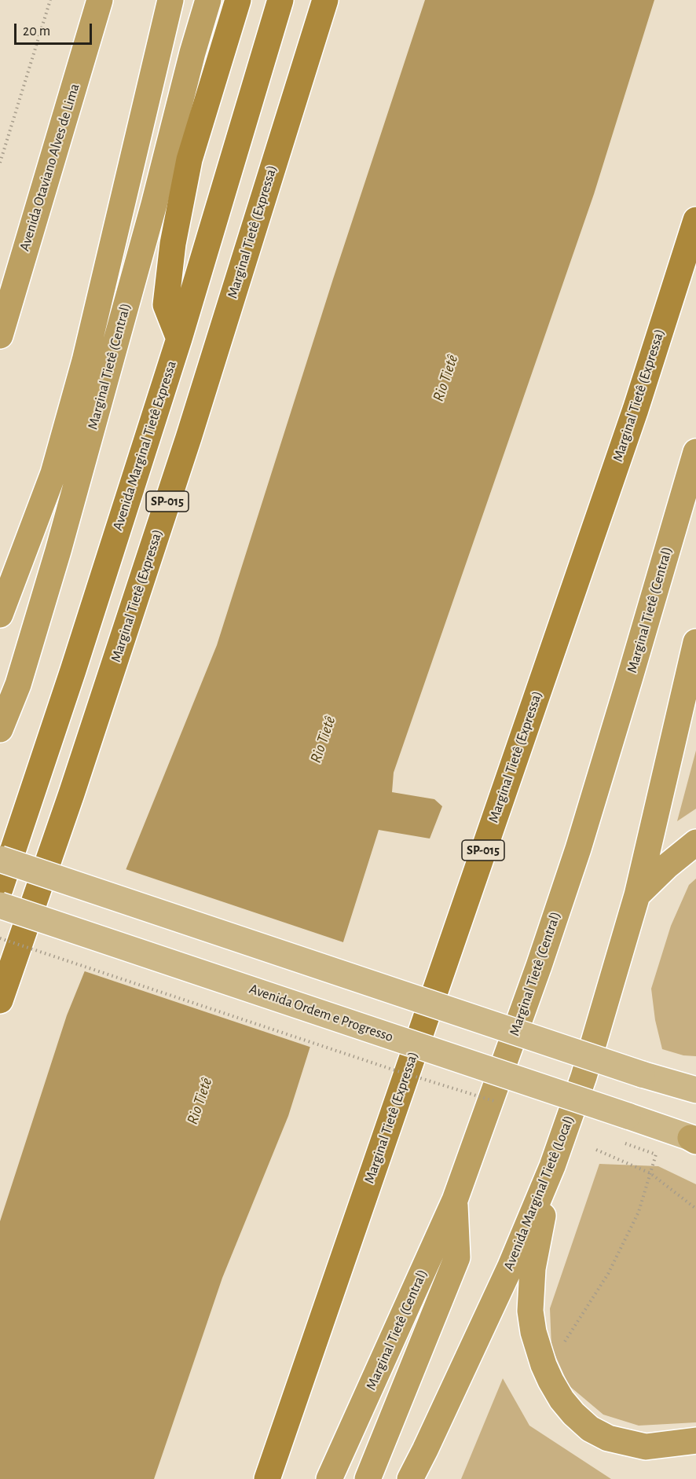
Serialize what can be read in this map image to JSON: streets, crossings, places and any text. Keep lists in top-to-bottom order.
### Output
{
  "streets": {
    "highway": [
      "Avenida Otaviano Alves de Lima",
      "Marginal Tietê (Expressa)",
      "Marginal Tietê (Central)",
      "Avenida Marginal Tietê Expressa",
      "SP-015",
      "Avenida Marginal Tietê (Local)"
    ],
    "main road": ["Avenida Ordem e Progresso"]
  },
  "water": ["Rio Tietê"],
  "scale_bar": "20 m"
}
